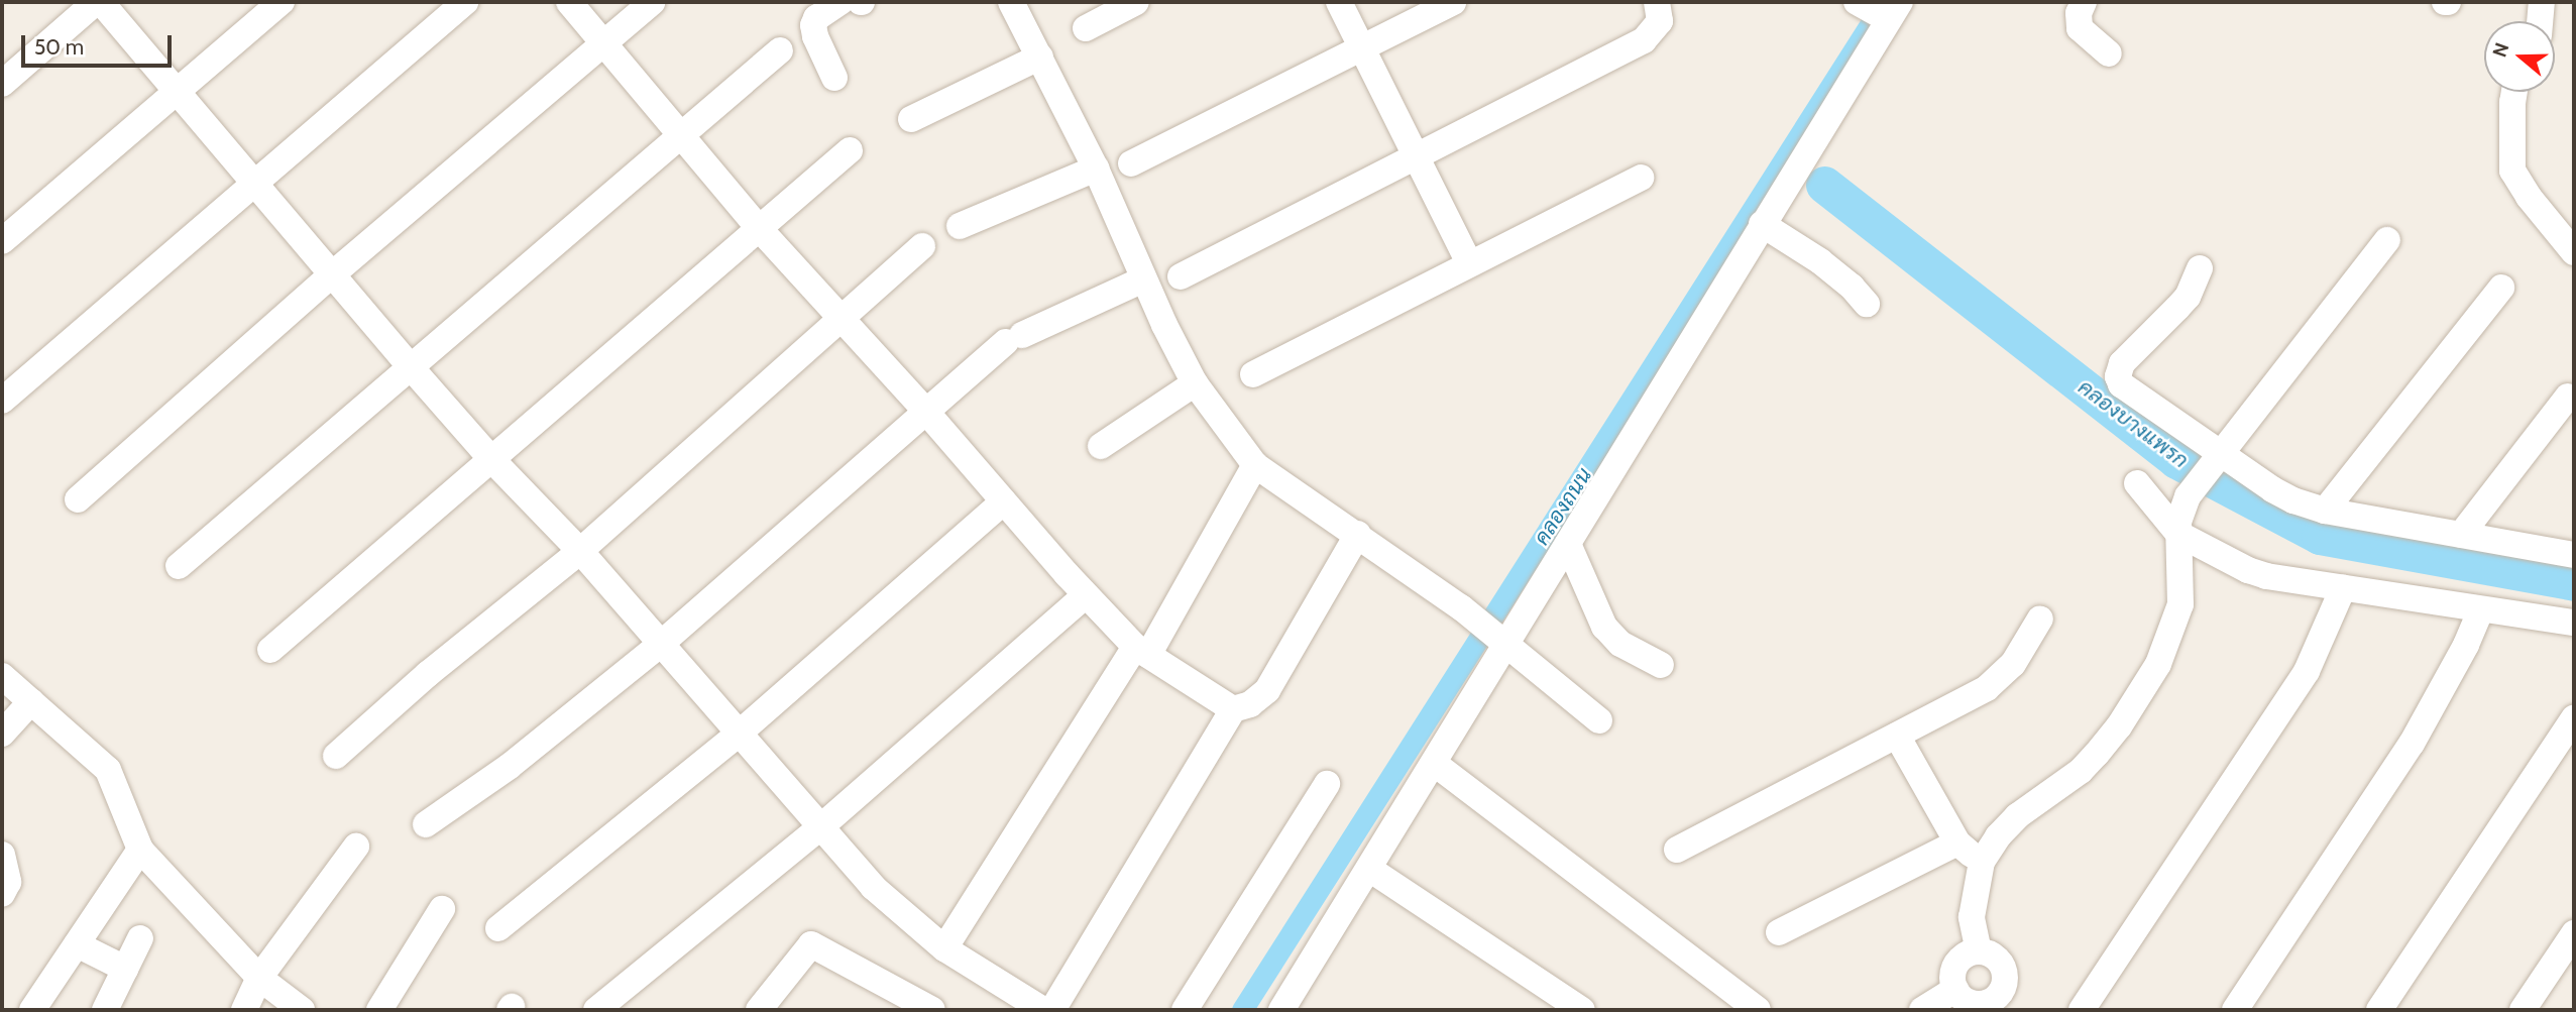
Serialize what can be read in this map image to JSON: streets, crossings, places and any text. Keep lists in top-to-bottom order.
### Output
{
  "water": ["คลองบางแพรก", "คลองถนน"],
  "scale_bar": "50 m",
  "north": "left"
}
